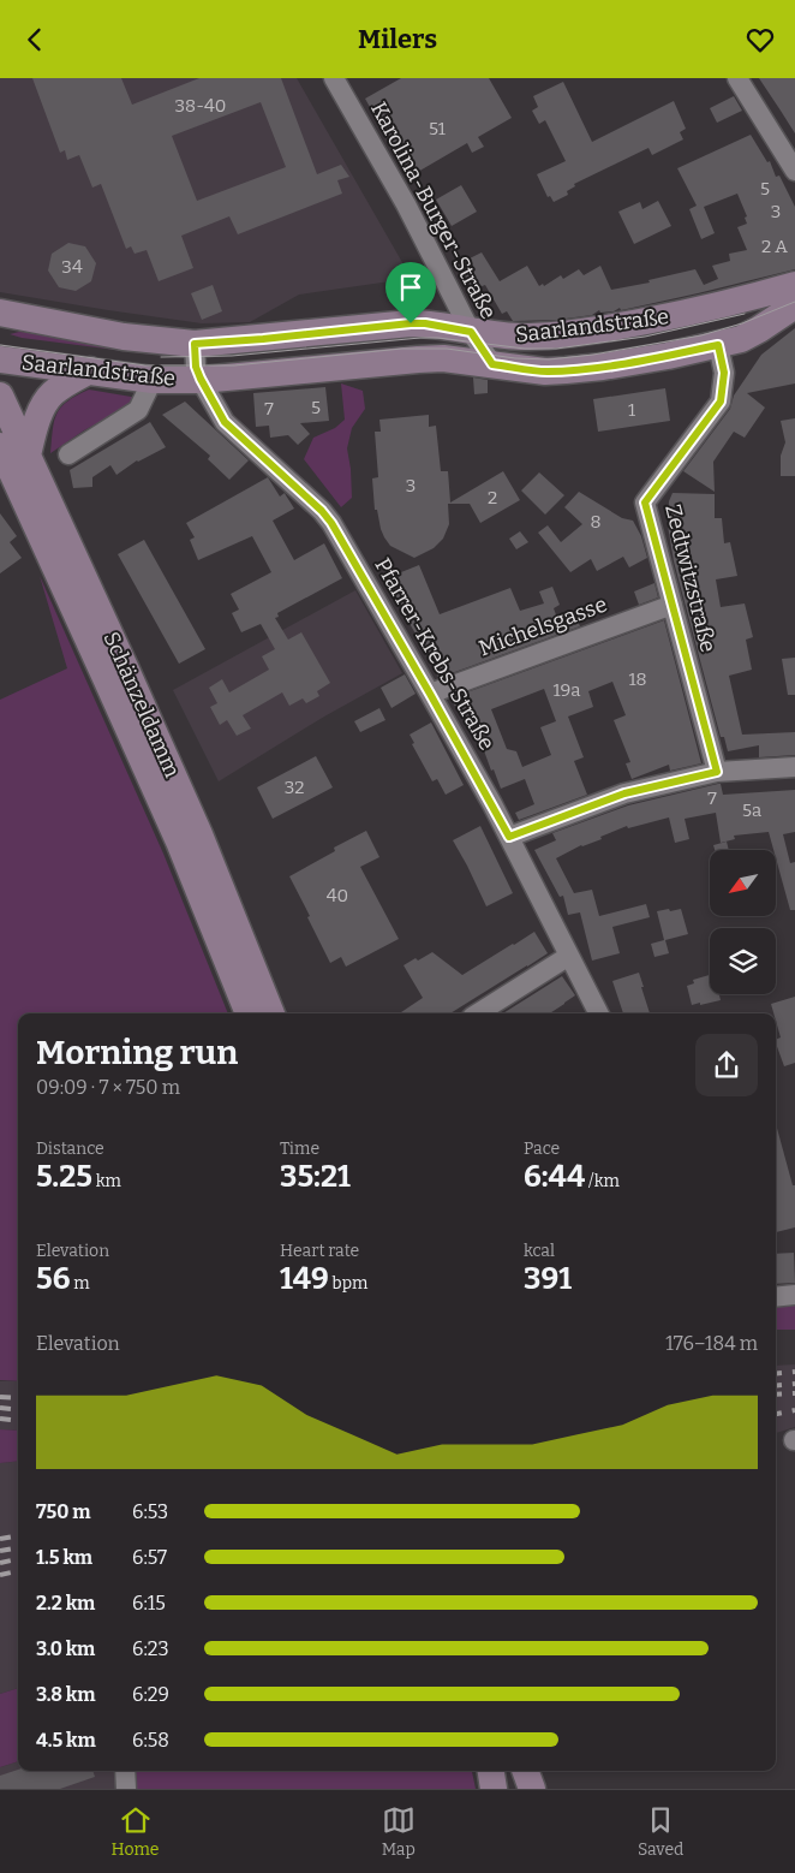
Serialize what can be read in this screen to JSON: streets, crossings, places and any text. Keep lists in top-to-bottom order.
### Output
{
  "streets": {
    "street": [
      "Karolina-Burger-Straße",
      "Saarlandstraße",
      "Zedtwitzstraße",
      "Michelsgasse",
      "Pfarrer-Krebs-Straße",
      "Schänzeldamm"
    ]
  },
  "crossings": [
    ["Karolina-Burger-Straße", "Saarlandstraße"],
    ["Saarlandstraße", "Zedtwitzstraße"],
    ["Saarlandstraße", "Pfarrer-Krebs-Straße"],
    ["Zedtwitzstraße", "Michelsgasse"],
    ["Michelsgasse", "Pfarrer-Krebs-Straße"]
  ],
  "house_numbers": [
    "38-40",
    "51",
    "5",
    "3",
    "2 A",
    "34",
    "5",
    "7",
    "1",
    "3",
    "2",
    "8",
    "18",
    "19a",
    "32",
    "7",
    "5a",
    "40"
  ],
  "north": "bottom left",
  "page": {
    "header": "Milers",
    "heading": ["Morning run", "09:09 · 7 × 750 m"],
    "stats": [
      ["Distance", "5.25 km"],
      ["Time", "35:21"],
      ["Pace", "6:44 /km"],
      ["Elevation", "56 m"],
      ["Heart rate", "149 bpm"],
      ["kcal", "391"]
    ],
    "chart": ["Elevation", "176–184 m"],
    "list": [
      {
        "name": "750 m",
        "note": "6:53"
      },
      {
        "name": "1.5 km",
        "note": "6:57"
      },
      {
        "name": "2.2 km",
        "note": "6:15"
      },
      {
        "name": "3.0 km",
        "note": "6:23"
      },
      {
        "name": "3.8 km",
        "note": "6:29"
      },
      {
        "name": "4.5 km",
        "note": "6:58"
      }
    ],
    "tabs": ["Home", "Map", "Saved"]
  }
}
